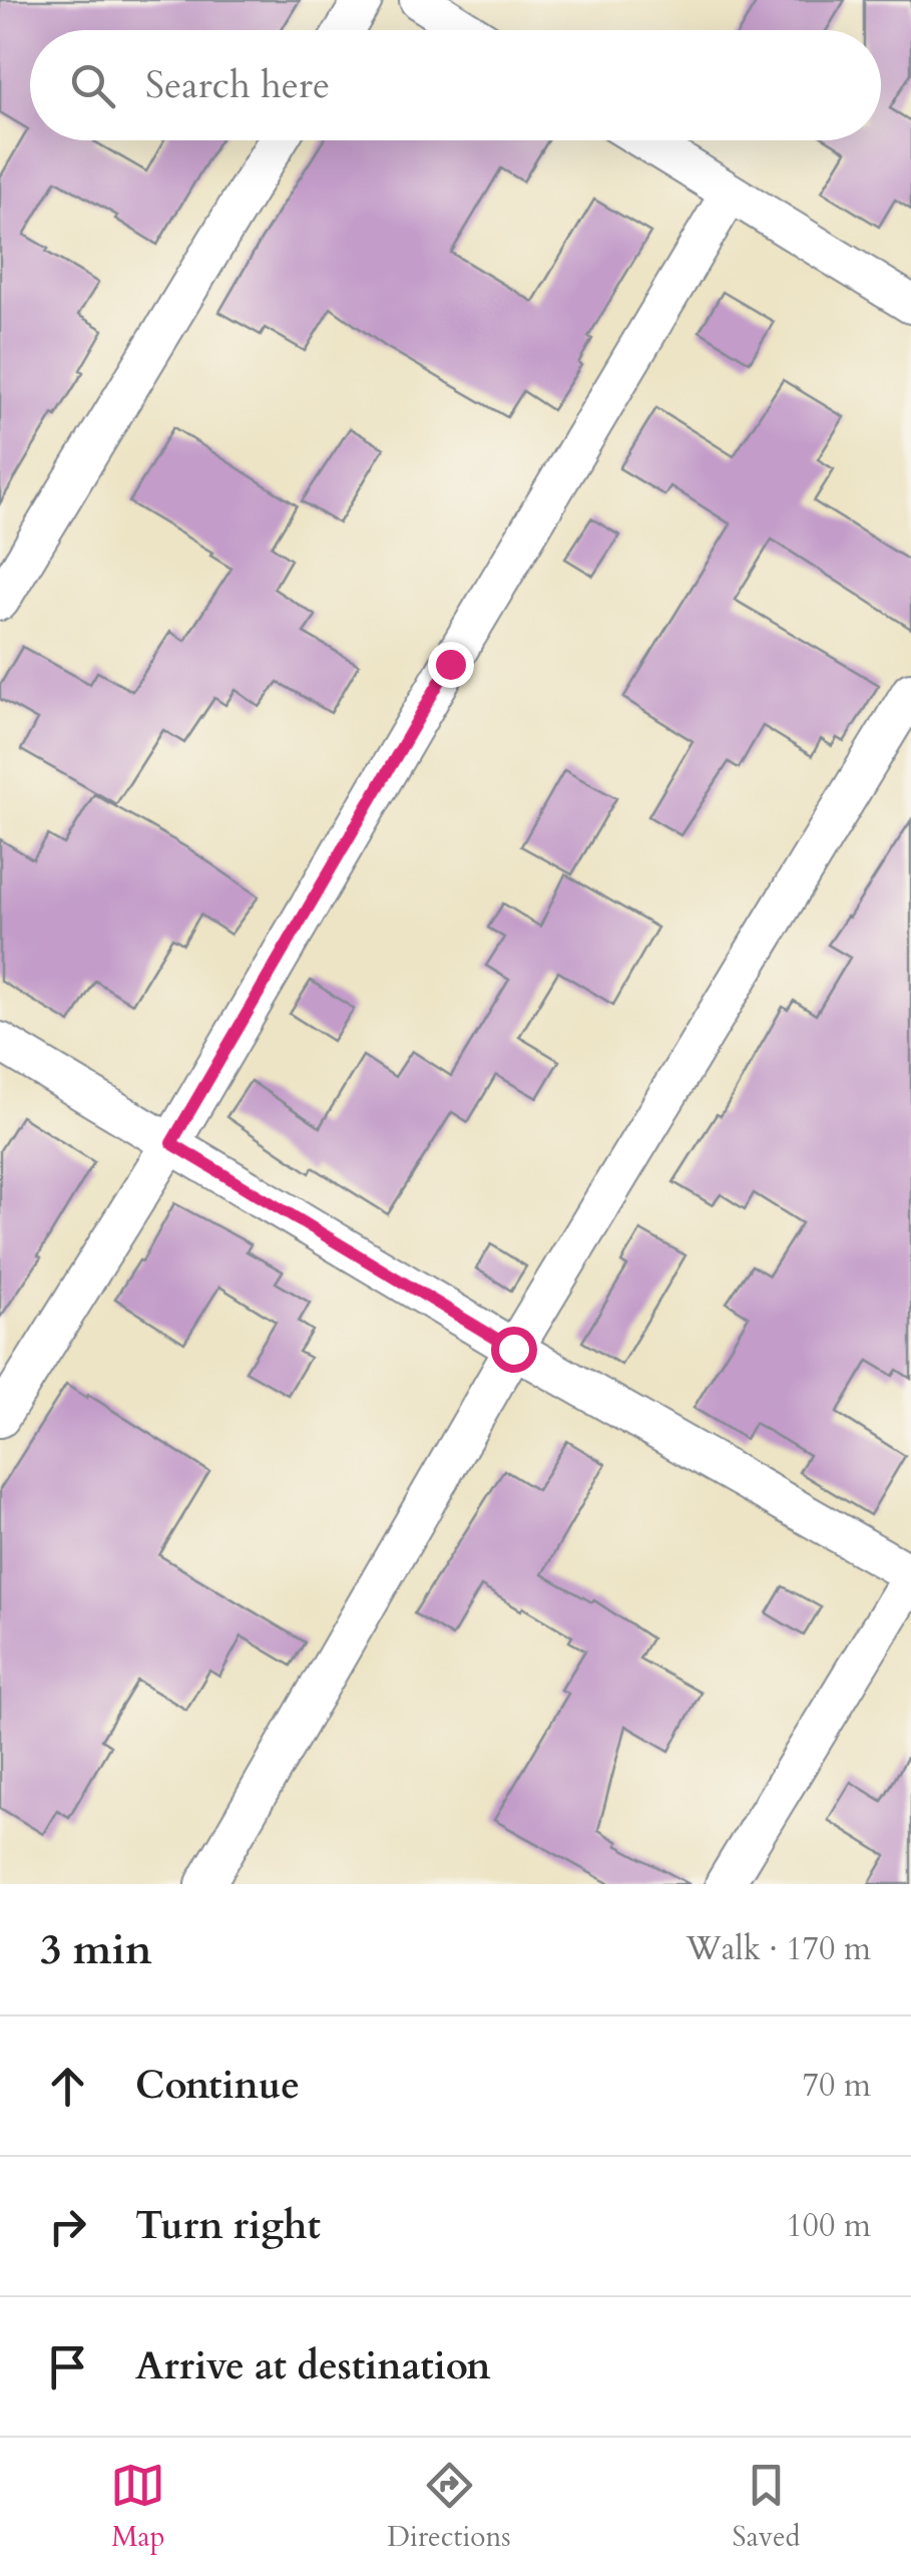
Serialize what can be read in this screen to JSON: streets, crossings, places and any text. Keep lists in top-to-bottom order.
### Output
{
  "page": {
    "search": "Search here",
    "heading": ["3 min", "Walk · 170 m"],
    "list": [
      ["Continue", "70 m"],
      ["Turn right", "100 m"],
      "Arrive at destination"
    ],
    "nav": ["Map", "Directions", "Saved"]
  }
}
